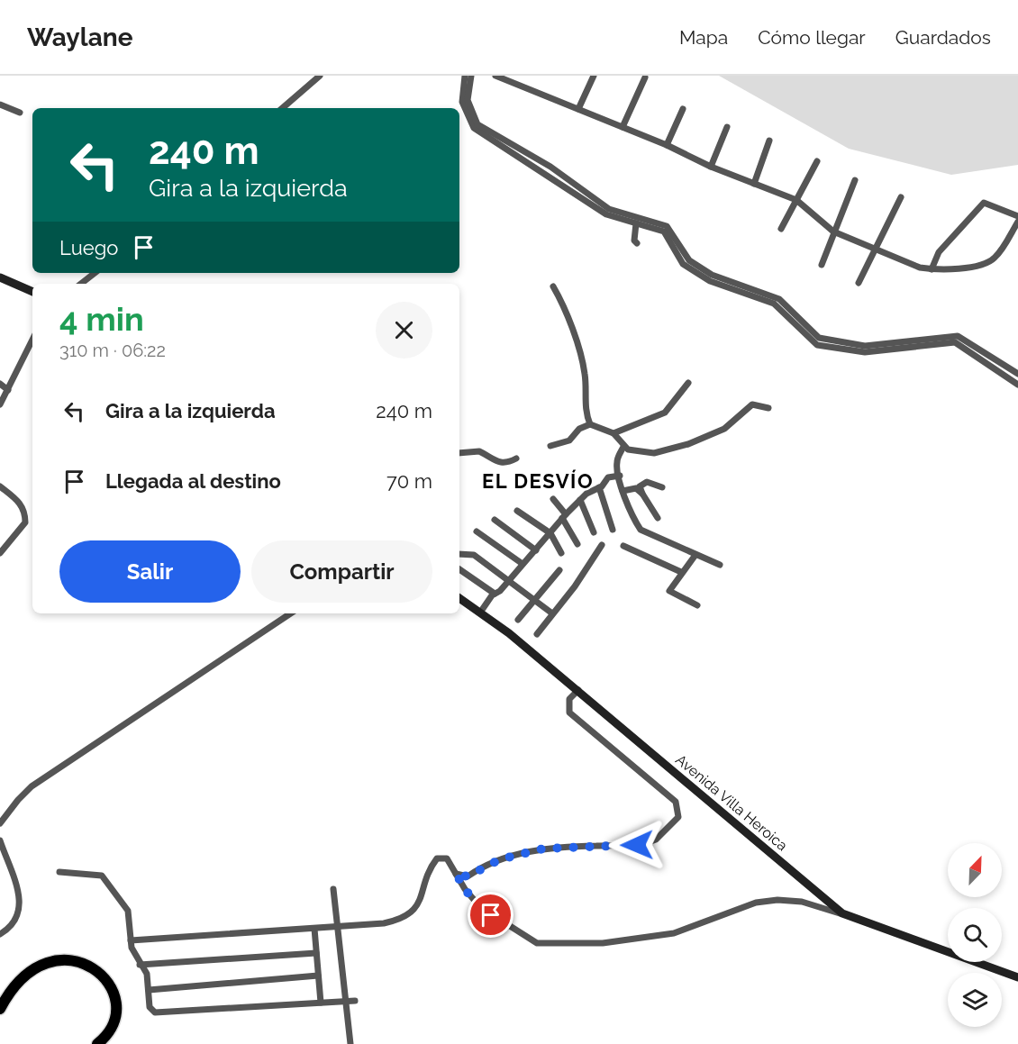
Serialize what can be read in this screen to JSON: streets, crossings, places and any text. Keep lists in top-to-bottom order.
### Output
{
  "streets": {
    "main road": ["Avenida Villa Heroica"]
  },
  "districts": ["EL DESVÍO"],
  "north": "top right",
  "page": {
    "header": "Waylane",
    "nav": ["Mapa", "Cómo llegar", "Guardados"],
    "turn": ["240 m", "Gira a la izquierda"],
    "then": "Luego",
    "heading": ["4 min", "310 m · 06:22"],
    "list": [
      {
        "name": "Gira a la izquierda",
        "value": "240 m"
      },
      {
        "name": "Llegada al destino",
        "value": "70 m"
      }
    ],
    "buttons": ["Salir", "Compartir"]
  }
}
